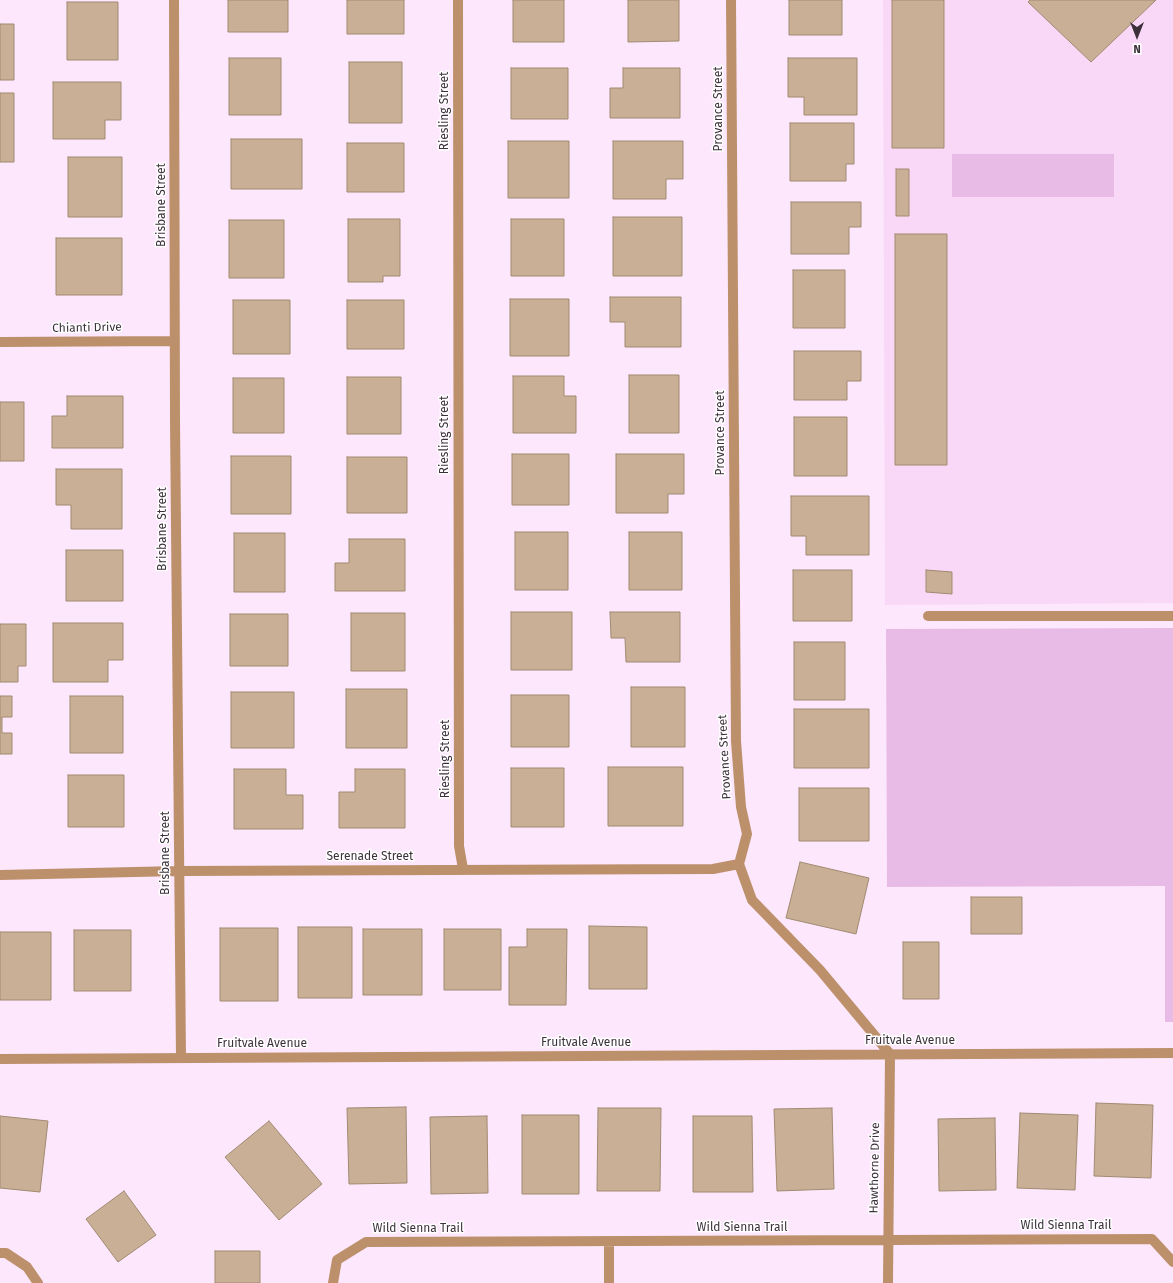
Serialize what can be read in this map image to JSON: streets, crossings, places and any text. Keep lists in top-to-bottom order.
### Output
{
  "streets": {
    "street": [
      "Provance Street",
      "Riesling Street",
      "Brisbane Street",
      "Chianti Drive",
      "Serenade Street",
      "Fruitvale Avenue",
      "Hawthorne Drive",
      "Wild Sienna Trail"
    ]
  },
  "crossings": [
    ["Provance Street", "Serenade Street"],
    ["Riesling Street", "Serenade Street"],
    ["Brisbane Street", "Chianti Drive"],
    ["Brisbane Street", "Serenade Street"],
    ["Brisbane Street", "Fruitvale Avenue"],
    ["Fruitvale Avenue", "Hawthorne Drive"],
    ["Hawthorne Drive", "Wild Sienna Trail"]
  ],
  "north": "bottom"
}
